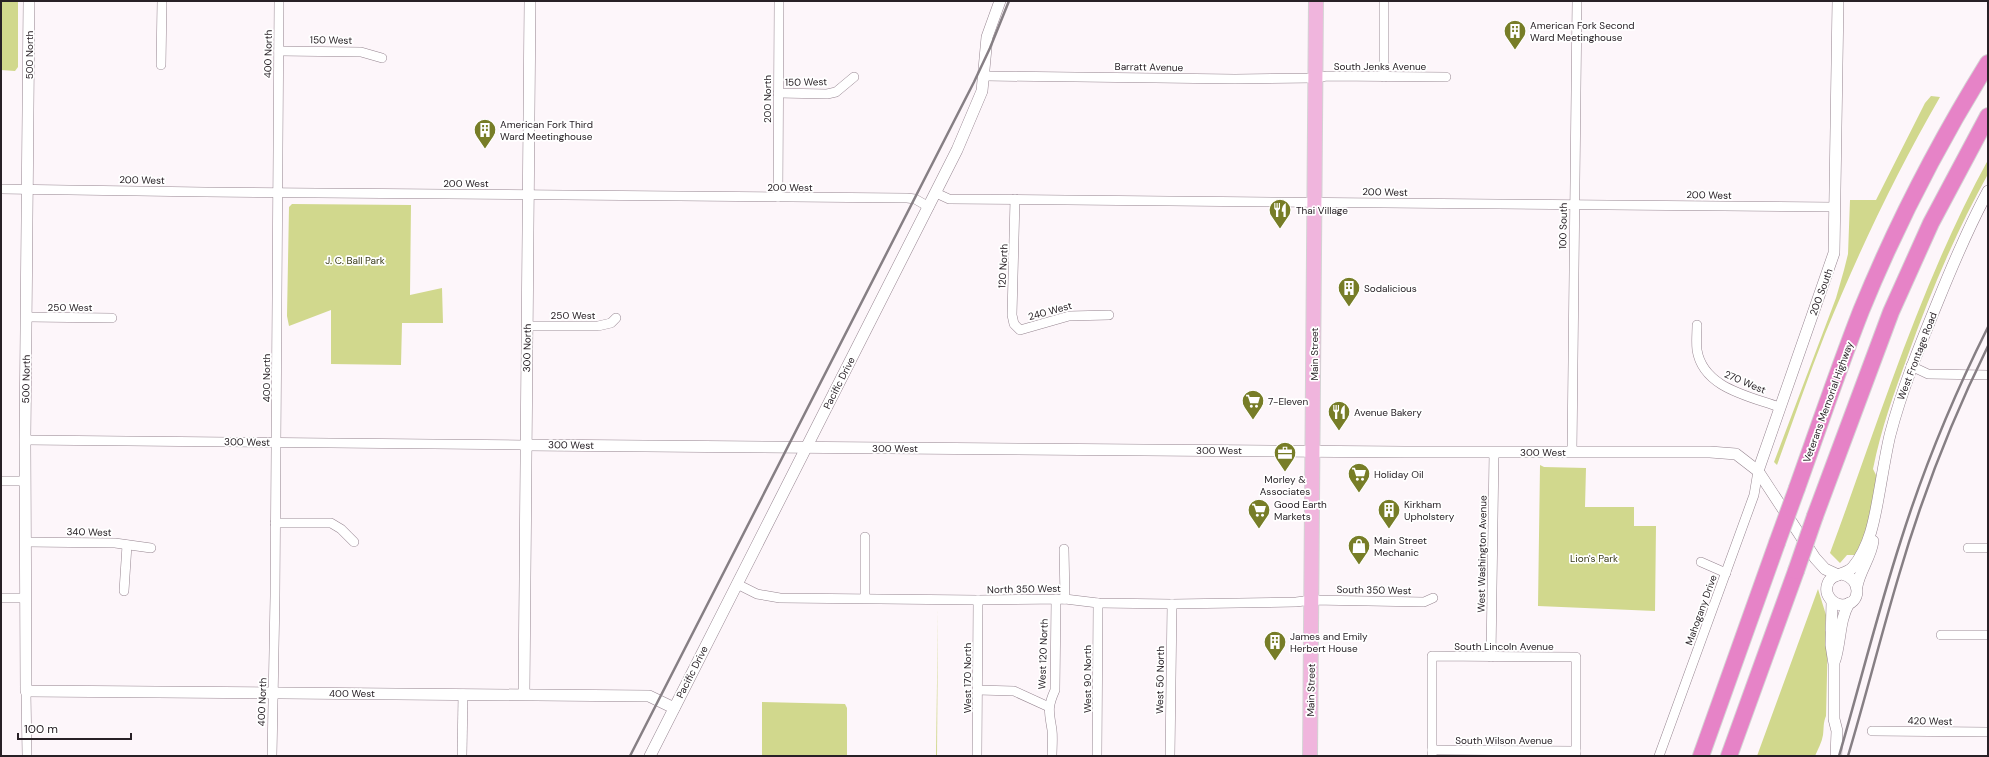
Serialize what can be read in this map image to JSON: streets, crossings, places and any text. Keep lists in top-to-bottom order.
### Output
{
  "streets": {
    "highway": ["Veterans Memorial Highway"],
    "main road": ["Main Street"],
    "street": [
      "150 West",
      "400 North",
      "500 North",
      "South Jenks Avenue",
      "Barratt Avenue",
      "200 North",
      "200 West",
      "100 South",
      "120 North",
      "200 South",
      "250 West",
      "240 West",
      "300 North",
      "West Frontage Road",
      "270 West",
      "Pacific Drive",
      "300 West",
      "340 West",
      "West Washington Avenue",
      "North 350 West",
      "South 350 West",
      "Mahogany Drive",
      "South Lincoln Avenue",
      "West 120 North",
      "West 170 North",
      "West 90 North",
      "West 50 North",
      "400 West",
      "420 West",
      "South Wilson Avenue"
    ]
  },
  "crossings": [
    ["150 West", "400 North"],
    ["150 West", "200 North"],
    ["400 North", "200 West"],
    ["400 North", "300 West"],
    ["400 North", "400 West"],
    ["500 North", "200 West"],
    ["500 North", "250 West"],
    ["500 North", "300 West"],
    ["500 North", "340 West"],
    ["500 North", "400 West"],
    ["South Jenks Avenue", "Barratt Avenue"],
    ["South Jenks Avenue", "Main Street"],
    ["Barratt Avenue", "Main Street"],
    ["Barratt Avenue", "Pacific Drive"],
    ["200 North", "200 West"],
    ["200 West", "100 South"],
    ["200 West", "120 North"],
    ["200 West", "200 South"],
    ["200 West", "300 North"],
    ["200 West", "Main Street"],
    ["200 West", "Pacific Drive"],
    ["100 South", "300 West"],
    ["120 North", "240 West"],
    ["200 South", "270 West"],
    ["200 South", "300 West"],
    ["200 South", "Mahogany Drive"],
    ["250 West", "300 North"],
    ["300 North", "300 West"],
    ["300 North", "400 West"],
    ["Main Street", "300 West"],
    ["Main Street", "North 350 West"],
    ["Main Street", "South 350 West"],
    ["Pacific Drive", "300 West"],
    ["Pacific Drive", "North 350 West"],
    ["Pacific Drive", "400 West"],
    ["300 West", "West Washington Avenue"],
    ["300 West", "Mahogany Drive"],
    ["West Washington Avenue", "South Lincoln Avenue"],
    ["North 350 West", "South 350 West"],
    ["North 350 West", "West 120 North"],
    ["North 350 West", "West 170 North"],
    ["North 350 West", "West 90 North"],
    ["North 350 West", "West 50 North"],
    ["South Lincoln Avenue", "South Wilson Avenue"]
  ],
  "parks": ["J. C. Ball Park", "Lion's Park"],
  "places": {
    "building": [
      "American Fork Second Ward Meetinghouse",
      "American Fork Third Ward Meetinghouse",
      "Sodalicious",
      "Kirkham Upholstery",
      "James and Emily Herbert House"
    ],
    "restaurant": ["Thai Village", "Avenue Bakery"],
    "supermarket": ["7-Eleven", "Holiday Oil", "Good Earth Markets"],
    "office": ["Morley & Associates"],
    "shop": ["Main Street Mechanic"]
  },
  "scale_bar": "100 m"
}
